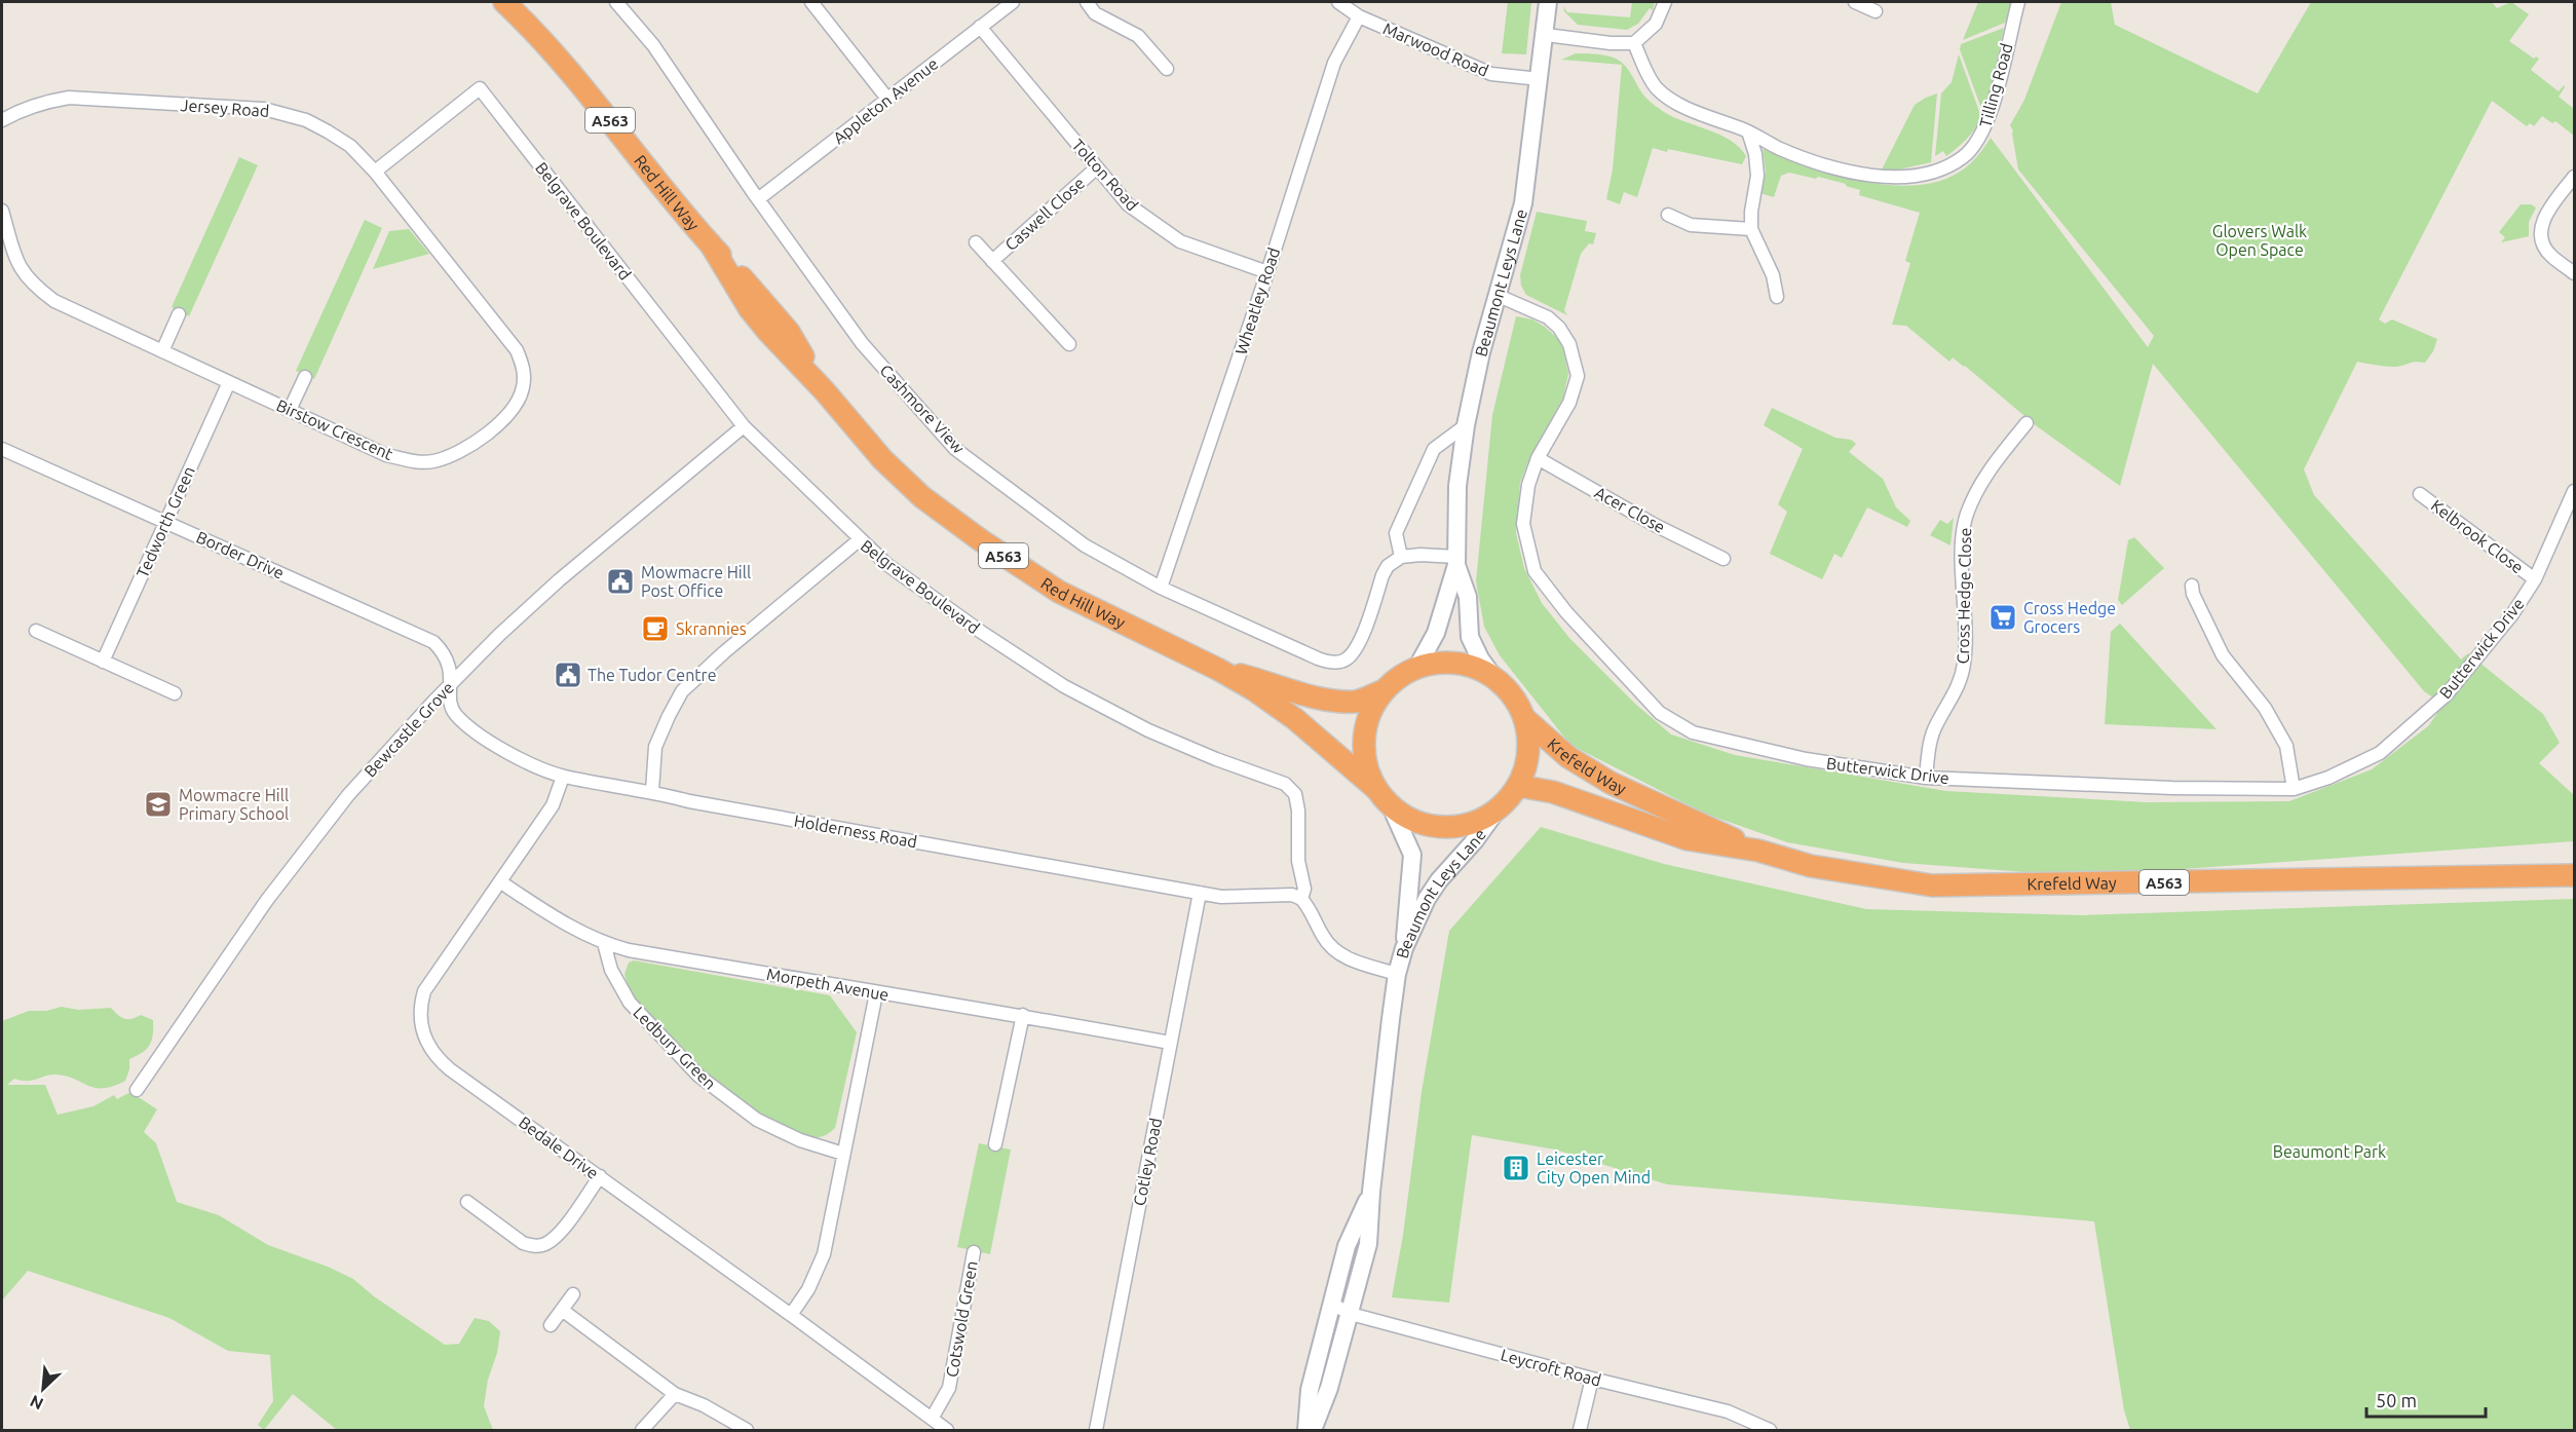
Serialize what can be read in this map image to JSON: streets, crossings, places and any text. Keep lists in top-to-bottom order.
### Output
{
  "streets": {
    "highway": ["A563", "Red Hill Way", "Krefeld Way"],
    "street": [
      "Marwood Road",
      "Tilling Road",
      "Appleton Avenue",
      "Jersey Road",
      "Tolton Road",
      "Caswell Close",
      "Belgrave Boulevard",
      "Beaumont Leys Lane",
      "Wheatley Road",
      "Cashmore View",
      "Birstow Crescent",
      "Acer Close",
      "Tedworth Green",
      "Kelbrook Close",
      "Border Drive",
      "Cross Hedge Close",
      "Butterwick Drive",
      "Bewcastle Grove",
      "Holderness Road",
      "Morpeth Avenue",
      "Ledbury Green",
      "Bedale Drive",
      "Cotley Road",
      "Cotswold Green",
      "Leycroft Road"
    ]
  },
  "crossings": [
    ["Marwood Road", "Beaumont Leys Lane"],
    ["Marwood Road", "Wheatley Road"],
    ["Appleton Avenue", "Tolton Road"],
    ["Appleton Avenue", "Cashmore View"],
    ["Jersey Road", "Belgrave Boulevard"],
    ["Jersey Road", "Birstow Crescent"],
    ["Tolton Road", "Caswell Close"],
    ["Tolton Road", "Wheatley Road"],
    ["Red Hill Way", "Beaumont Leys Lane"],
    ["Red Hill Way", "Krefeld Way"],
    ["Belgrave Boulevard", "Birstow Crescent"],
    ["Belgrave Boulevard", "Bewcastle Grove"],
    ["Belgrave Boulevard", "Holderness Road"],
    ["Beaumont Leys Lane", "Butterwick Drive"],
    ["Beaumont Leys Lane", "Krefeld Way"],
    ["Wheatley Road", "Cashmore View"],
    ["Birstow Crescent", "Tedworth Green"],
    ["Acer Close", "Butterwick Drive"],
    ["Tedworth Green", "Border Drive"],
    ["Kelbrook Close", "Butterwick Drive"],
    ["Border Drive", "Bewcastle Grove"],
    ["Border Drive", "Holderness Road"],
    ["Cross Hedge Close", "Butterwick Drive"],
    ["Bewcastle Grove", "Holderness Road"],
    ["Holderness Road", "Bedale Drive"],
    ["Holderness Road", "Cotley Road"],
    ["Morpeth Avenue", "Ledbury Green"],
    ["Morpeth Avenue", "Bedale Drive"],
    ["Morpeth Avenue", "Cotley Road"],
    ["Bedale Drive", "Cotswold Green"]
  ],
  "parks": ["Glovers Walk Open Space", "Beaumont Park"],
  "places": {
    "public building": ["Mowmacre Hill Post Office", "The Tudor Centre"],
    "supermarket": ["Cross Hedge Grocers"],
    "cafe": ["Skrannies"],
    "school or university": ["Mowmacre Hill Primary School"],
    "building": ["Leicester City Open Mind"]
  },
  "scale_bar": "50 m",
  "north": "bottom left"
}
